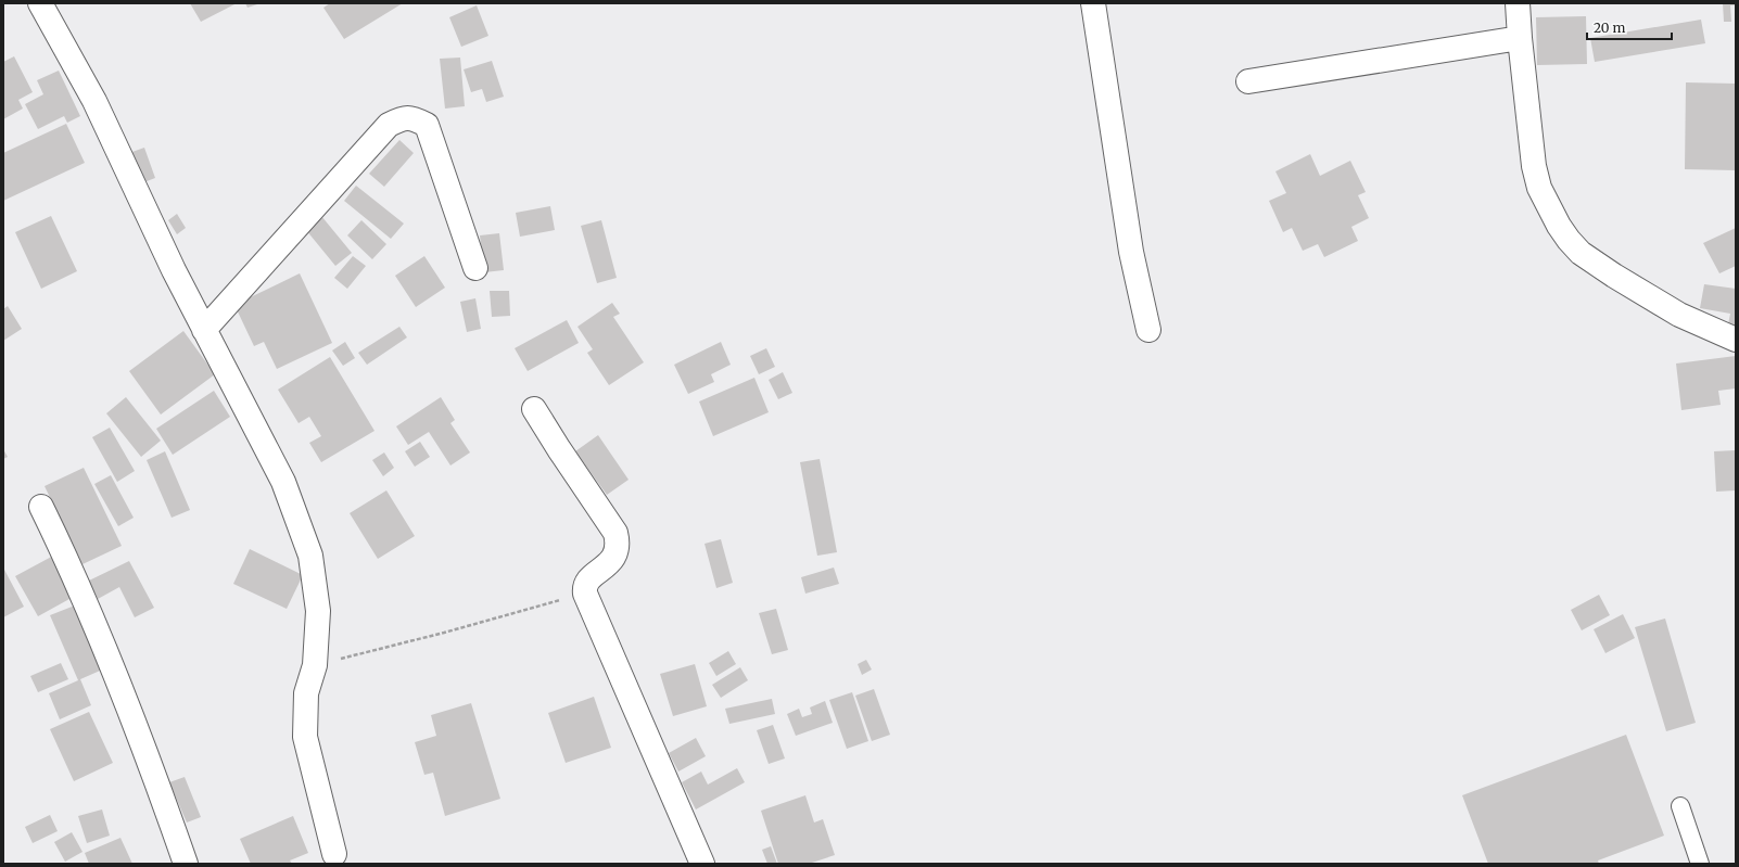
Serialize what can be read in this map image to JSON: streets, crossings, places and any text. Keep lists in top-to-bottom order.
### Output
{
  "scale_bar": "20 m"
}
